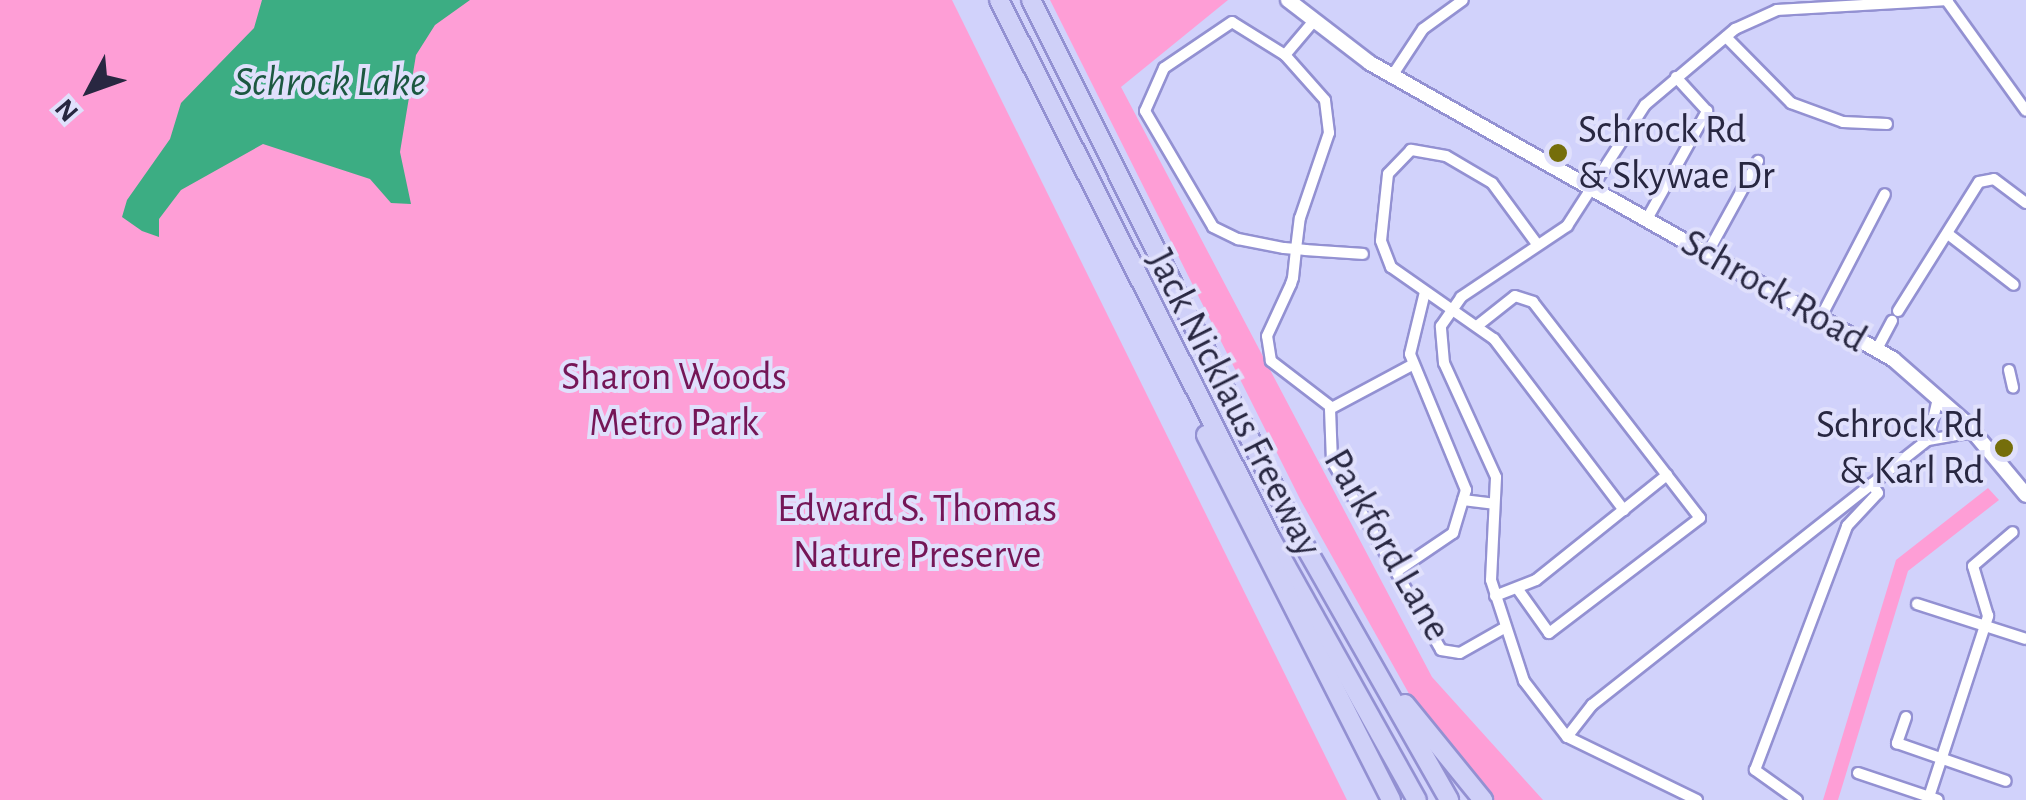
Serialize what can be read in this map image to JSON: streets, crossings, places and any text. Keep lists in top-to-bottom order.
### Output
{
  "streets": {
    "highway": ["Jack Nicklaus Freeway"],
    "main road": ["Schrock Road"],
    "street": ["Parkford Lane"]
  },
  "water": ["Schrock Lake"],
  "parks": ["Sharon Woods Metro Park", "Edward S. Thomas Nature Preserve"],
  "places": ["Schrock Rd & Skywae Dr", "Schrock Rd & Karl Rd"],
  "north": "bottom left"
}
